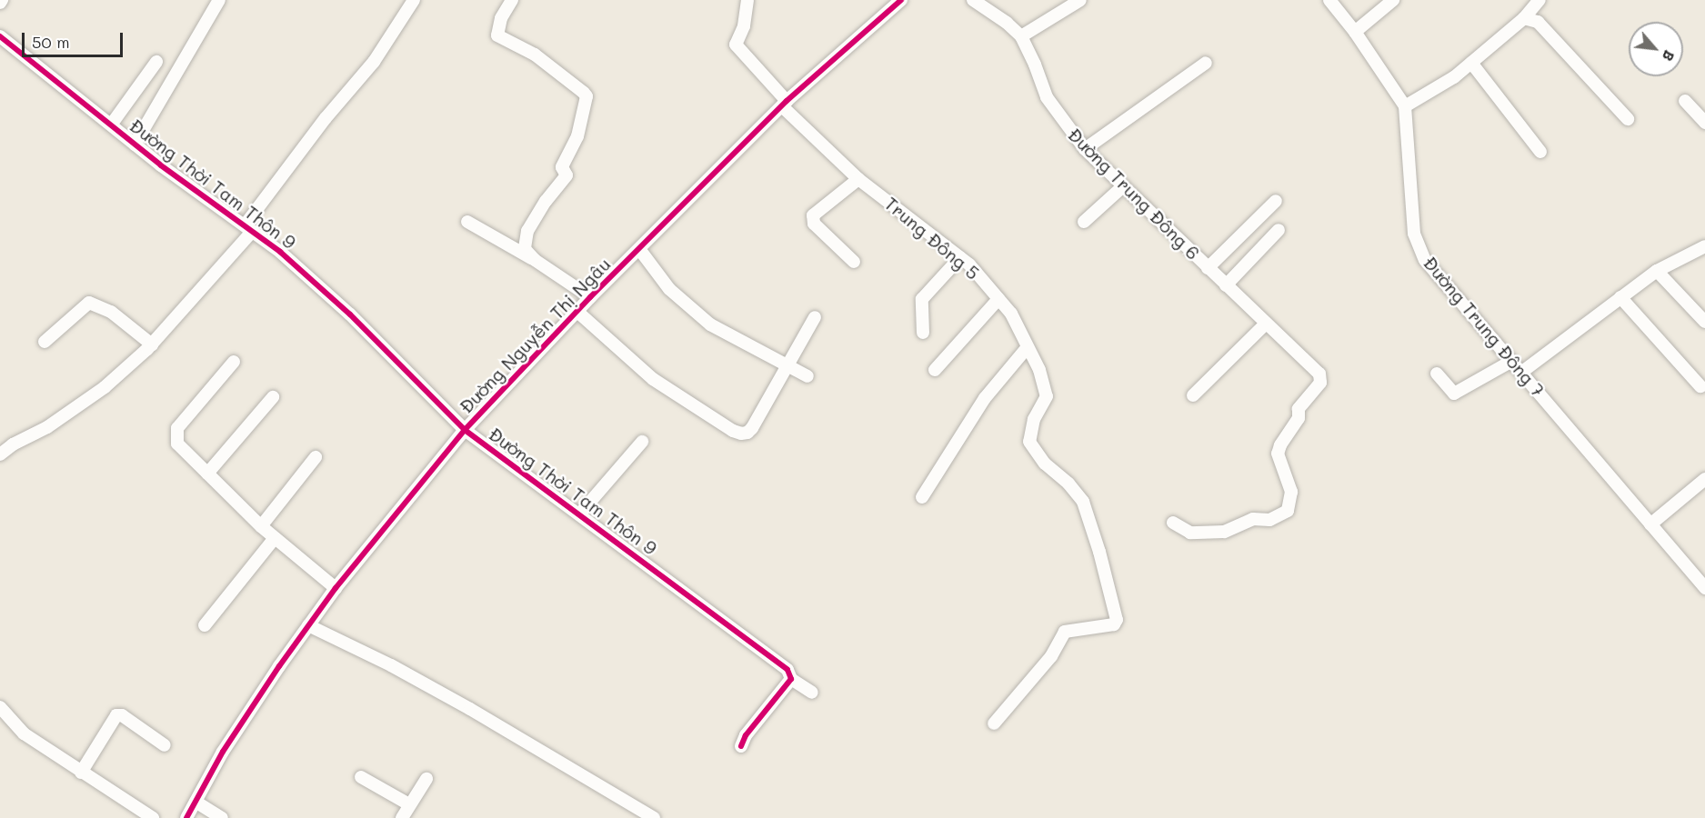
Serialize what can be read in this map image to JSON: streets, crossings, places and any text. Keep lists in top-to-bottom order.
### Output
{
  "streets": {
    "street": [
      "Đường Thời Tam Thôn 9",
      "Đường Trung Đông 6",
      "Trung Đông 5",
      "Đường Trung Đông 7",
      "Đường Nguyễn Thị Ngâu"
    ]
  },
  "crossings": [
    ["Đường Thời Tam Thôn 9", "Đường Nguyễn Thị Ngâu"],
    ["Trung Đông 5", "Đường Nguyễn Thị Ngâu"]
  ],
  "scale_bar": "50 m",
  "north": "bottom right"
}
